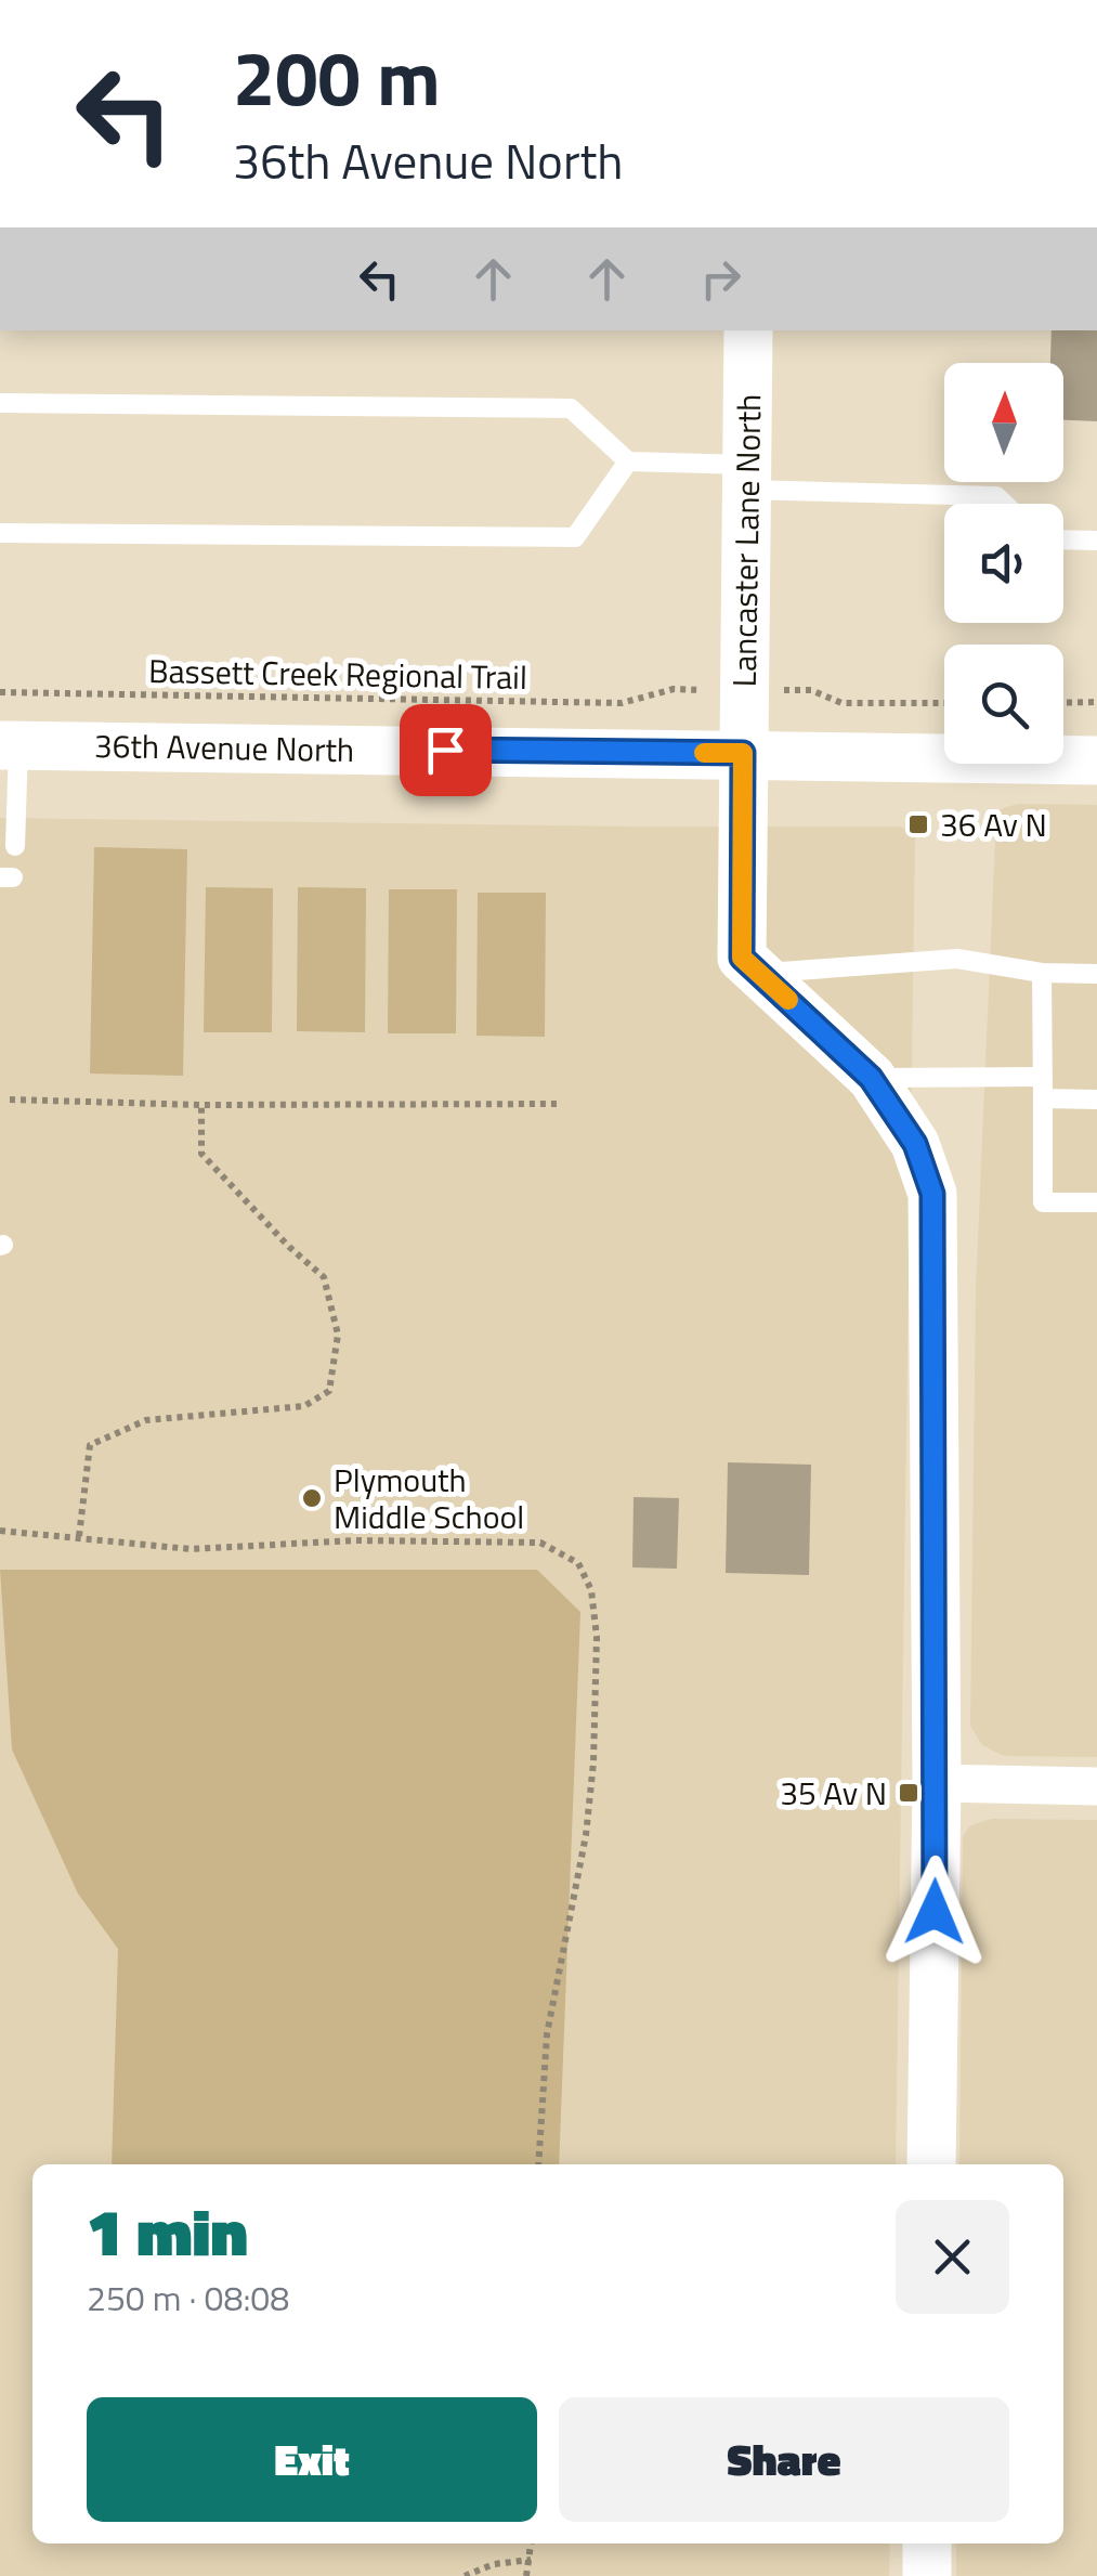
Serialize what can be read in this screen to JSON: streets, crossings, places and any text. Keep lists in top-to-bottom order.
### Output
{
  "streets": {
    "street": ["Lancaster Lane North", "36th Avenue North"],
    "path": ["Bassett Creek Regional Trail"]
  },
  "crossings": [
    ["Lancaster Lane North", "36th Avenue North"]
  ],
  "places": {
    "transit": ["36 Av N", "35 Av N"],
    "other": ["Plymouth Middle School"]
  },
  "north": "top",
  "page": {
    "turn": ["200 m", "36th Avenue North"],
    "heading": ["1 min", "250 m · 08:08"],
    "buttons": ["Exit", "Share"]
  }
}
